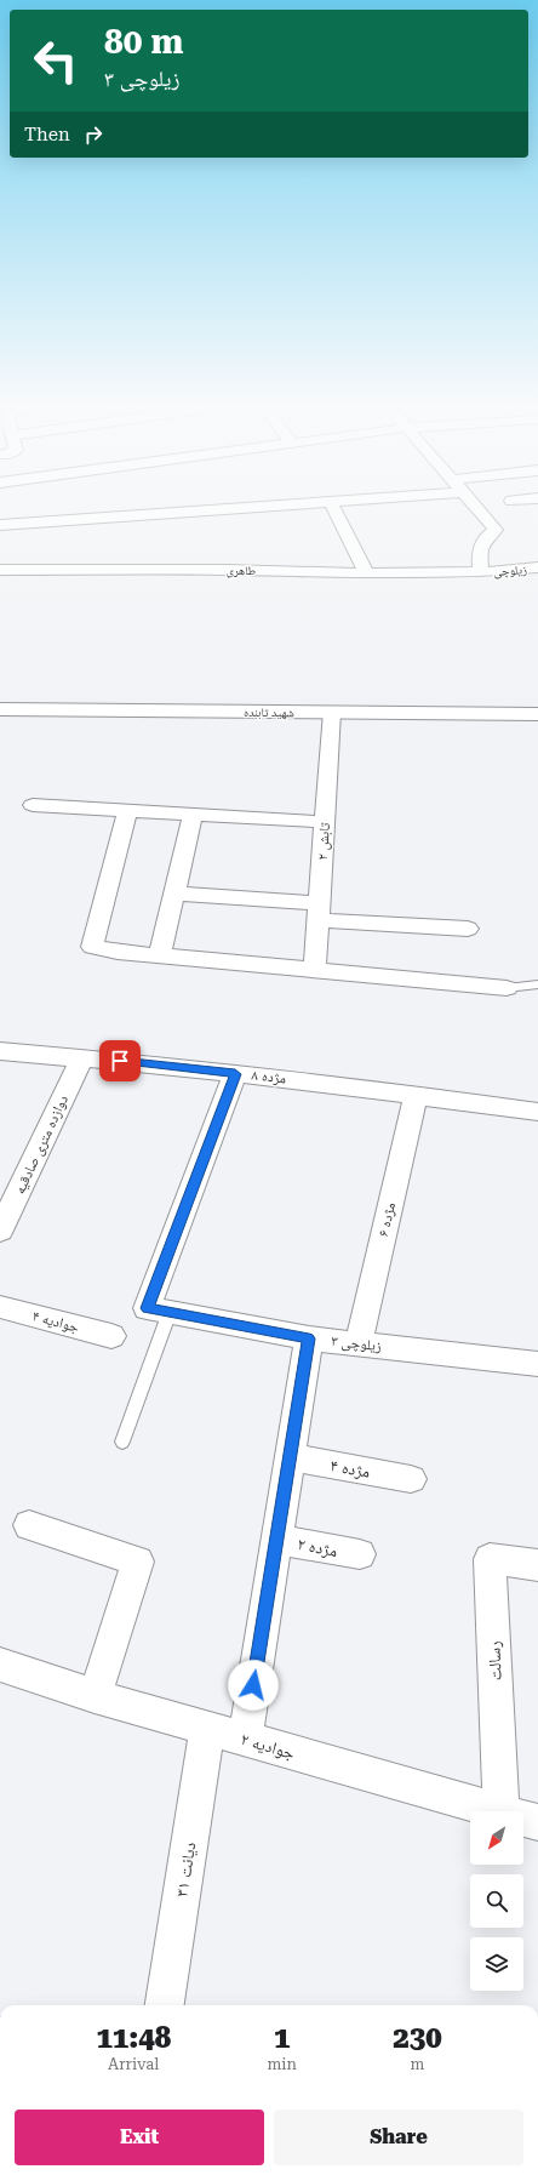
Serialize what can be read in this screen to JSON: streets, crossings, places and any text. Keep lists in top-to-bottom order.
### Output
{
  "streets": {
    "street": [
      "طاهری",
      "زیلوچی",
      "شهید تابنده",
      "تابش ۲",
      "مژده ۸",
      "دوازده متری صادقیه",
      "مژده ۶",
      "جوادیه ۴",
      "زیلوچی ۳",
      "مژده ۴",
      "مژده ۲",
      "رسالت",
      "جوادیه ۲",
      "دیانت ۳۱"
    ]
  },
  "crossings": [
    ["طاهری", "زیلوچی"],
    ["شهید تابنده", "تابش ۲"],
    ["مژده ۸", "دوازده متری صادقیه"],
    ["مژده ۸", "مژده ۶"],
    ["مژده ۶", "زیلوچی ۳"],
    ["جوادیه ۲", "دیانت ۳۱"]
  ],
  "north": "bottom left",
  "page": {
    "turn": ["80 m", "زیلوچی ۳"],
    "then": "Then",
    "eta": [
      "11:48",
      "Arrival",
      "1",
      "min",
      "230",
      "m"
    ],
    "buttons": ["Exit", "Share"]
  }
}
